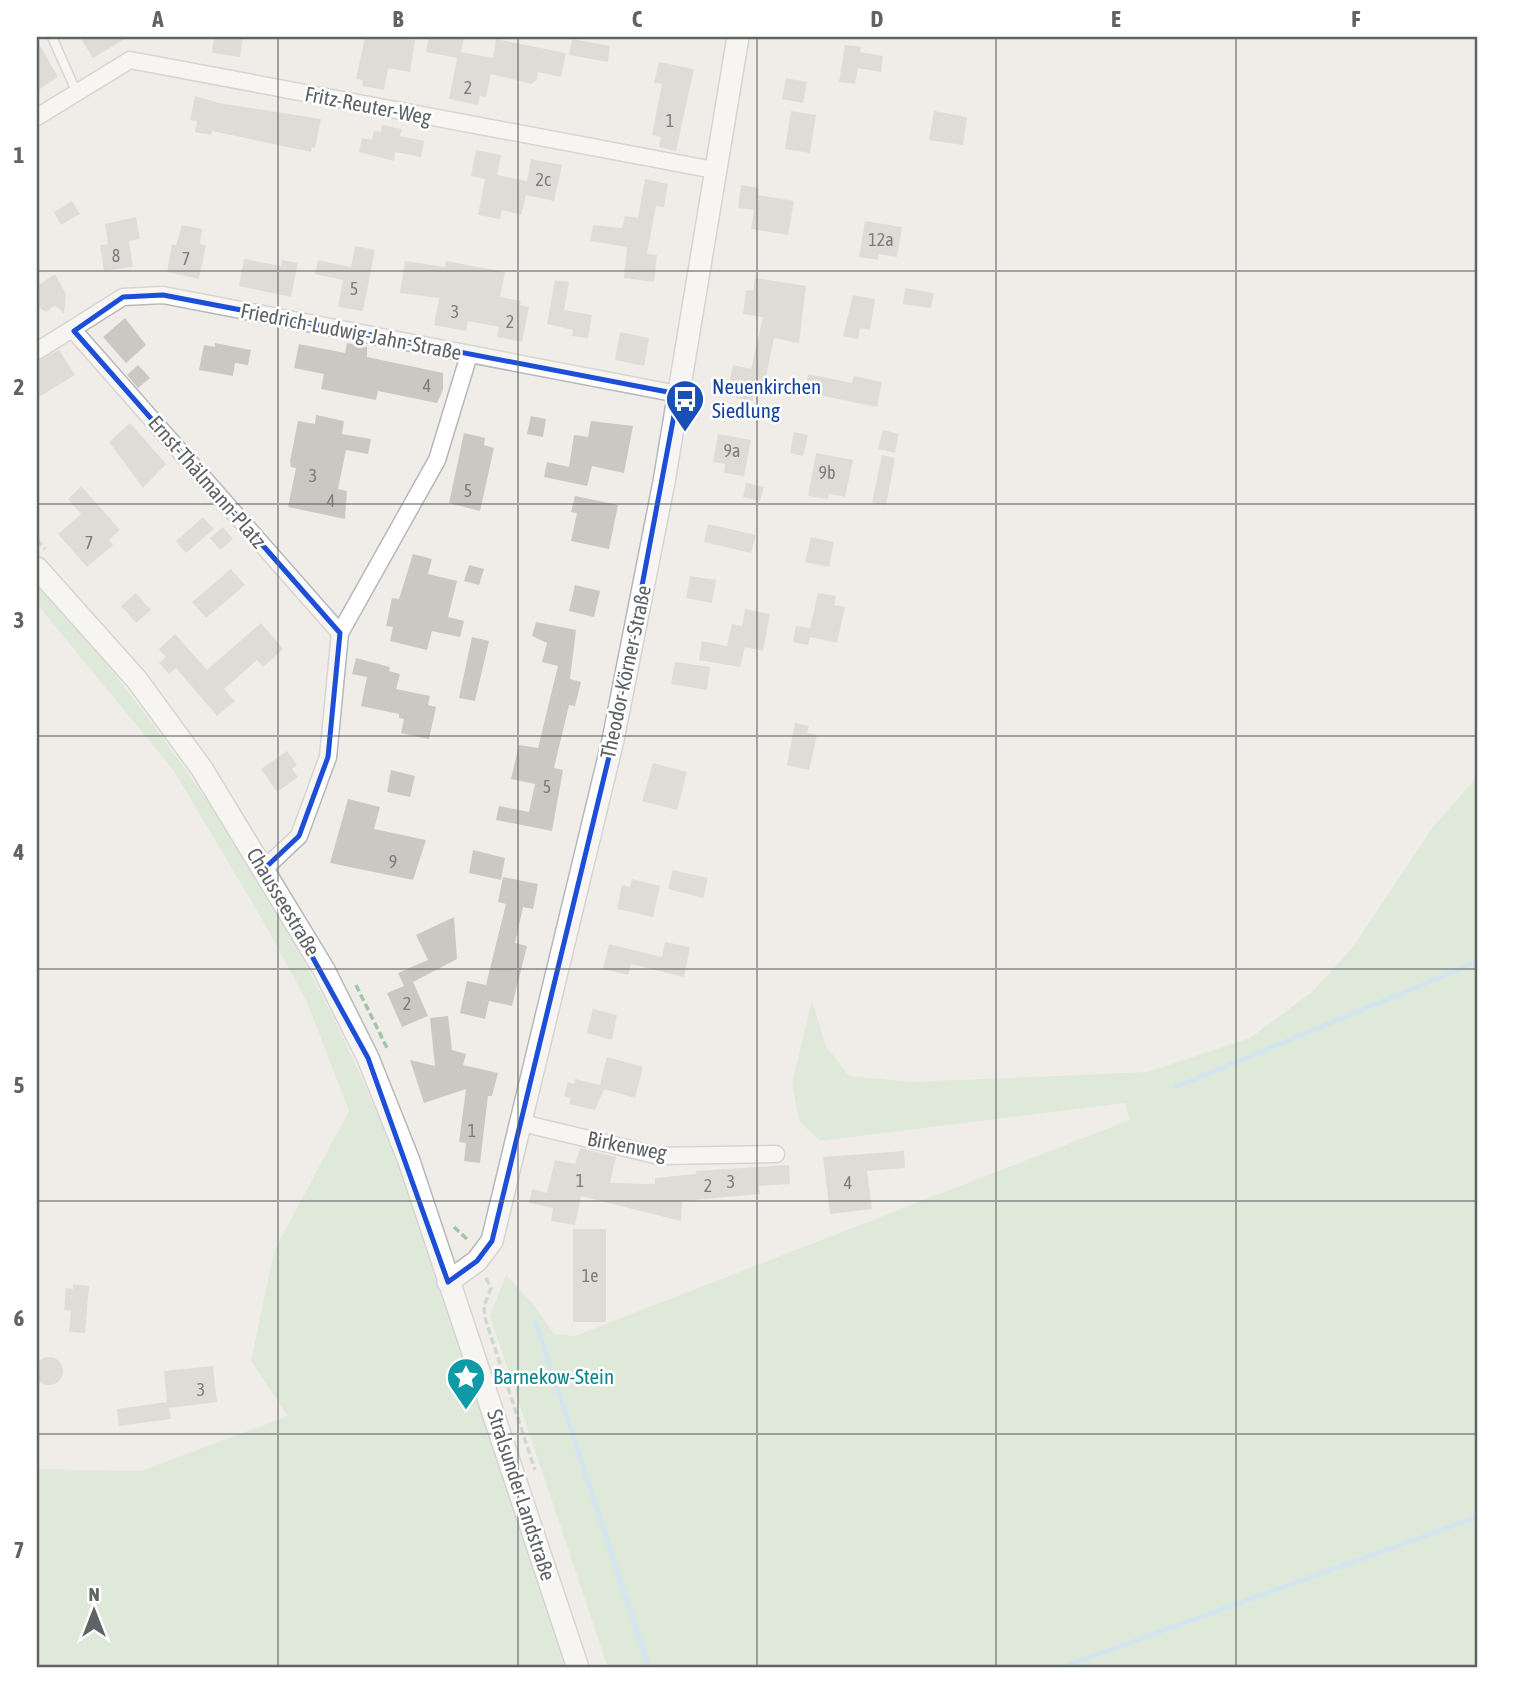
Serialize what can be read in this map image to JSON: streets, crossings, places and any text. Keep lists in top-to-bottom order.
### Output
{
  "streets": {
    "street": [
      "Fritz-Reuter-Weg",
      "Friedrich-Ludwig-Jahn-Straße",
      "Ernst-Thälmann-Platz",
      "Theodor-Körner-Straße",
      "Chausseestraße",
      "Birkenweg",
      "Stralsunder Landstraße"
    ]
  },
  "crossings": [
    ["Fritz-Reuter-Weg", "Theodor-Körner-Straße"],
    ["Friedrich-Ludwig-Jahn-Straße", "Ernst-Thälmann-Platz"],
    ["Friedrich-Ludwig-Jahn-Straße", "Theodor-Körner-Straße"],
    ["Theodor-Körner-Straße", "Chausseestraße"],
    ["Theodor-Körner-Straße", "Birkenweg"],
    ["Theodor-Körner-Straße", "Stralsunder Landstraße"],
    ["Chausseestraße", "Stralsunder Landstraße"]
  ],
  "places": {
    "bus stop": ["Neuenkirchen Siedlung"],
    "place": ["Barnekow-Stein"]
  },
  "house_numbers": [
    "2",
    "1",
    "2c",
    "12a",
    "8",
    "7",
    "5",
    "3",
    "2",
    "4",
    "9a",
    "9b",
    "3",
    "5",
    "4",
    "7",
    "5",
    "9",
    "2",
    "1",
    "1",
    "3",
    "4",
    "2",
    "1e",
    "3"
  ],
  "north": "top",
  "grid": {
    "columns": [
      "A",
      "B",
      "C",
      "D",
      "E",
      "F"
    ],
    "rows": [
      "1",
      "2",
      "3",
      "4",
      "5",
      "6",
      "7"
    ]
  }
}
